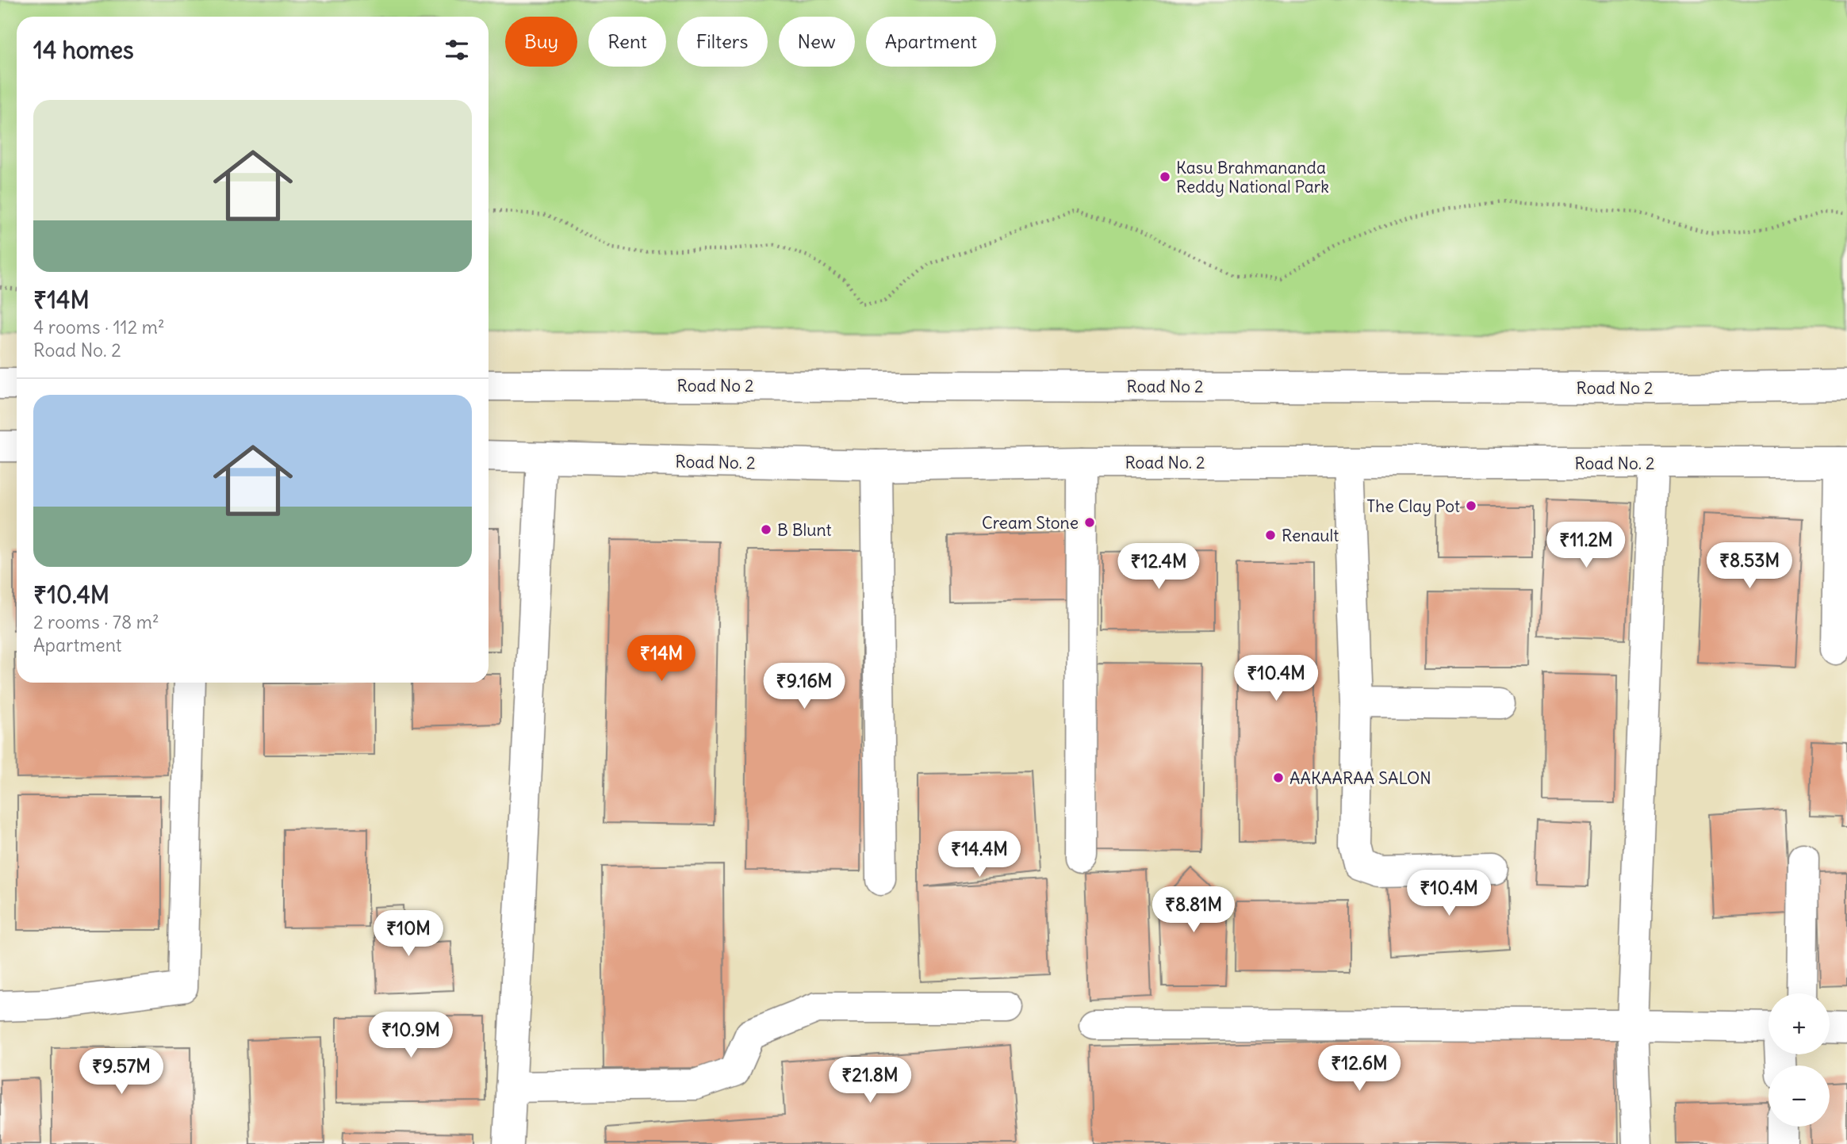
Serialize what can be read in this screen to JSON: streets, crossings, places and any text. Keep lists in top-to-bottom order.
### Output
{
  "streets": {
    "main road": ["Road No 2", "Road No. 2"]
  },
  "places": [
    "Kasu Brahmananda Reddy National Park",
    "The Clay Pot",
    "Cream Stone",
    "B Blunt",
    "Renault",
    "AAKAARAA SALON"
  ],
  "page": {
    "chip": [
      "Buy",
      "Rent",
      "Filters",
      "New",
      "Apartment"
    ],
    "heading": "14 homes",
    "list": [
      {
        "name": "₹14M",
        "note": "4 rooms · 112 m² · Road No. 2"
      },
      {
        "name": "₹10.4M",
        "note": "2 rooms · 78 m² · Apartment"
      }
    ],
    "price": [
      "₹11.2M",
      "₹8.53M",
      "₹12.4M",
      "₹14M",
      "₹10.4M",
      "₹9.16M",
      "₹14.4M",
      "₹10.4M",
      "₹8.81M",
      "₹10M",
      "₹10.9M",
      "₹12.6M",
      "₹9.57M",
      "₹21.8M"
    ],
    "map_buttons": ["+", "−"]
  }
}
